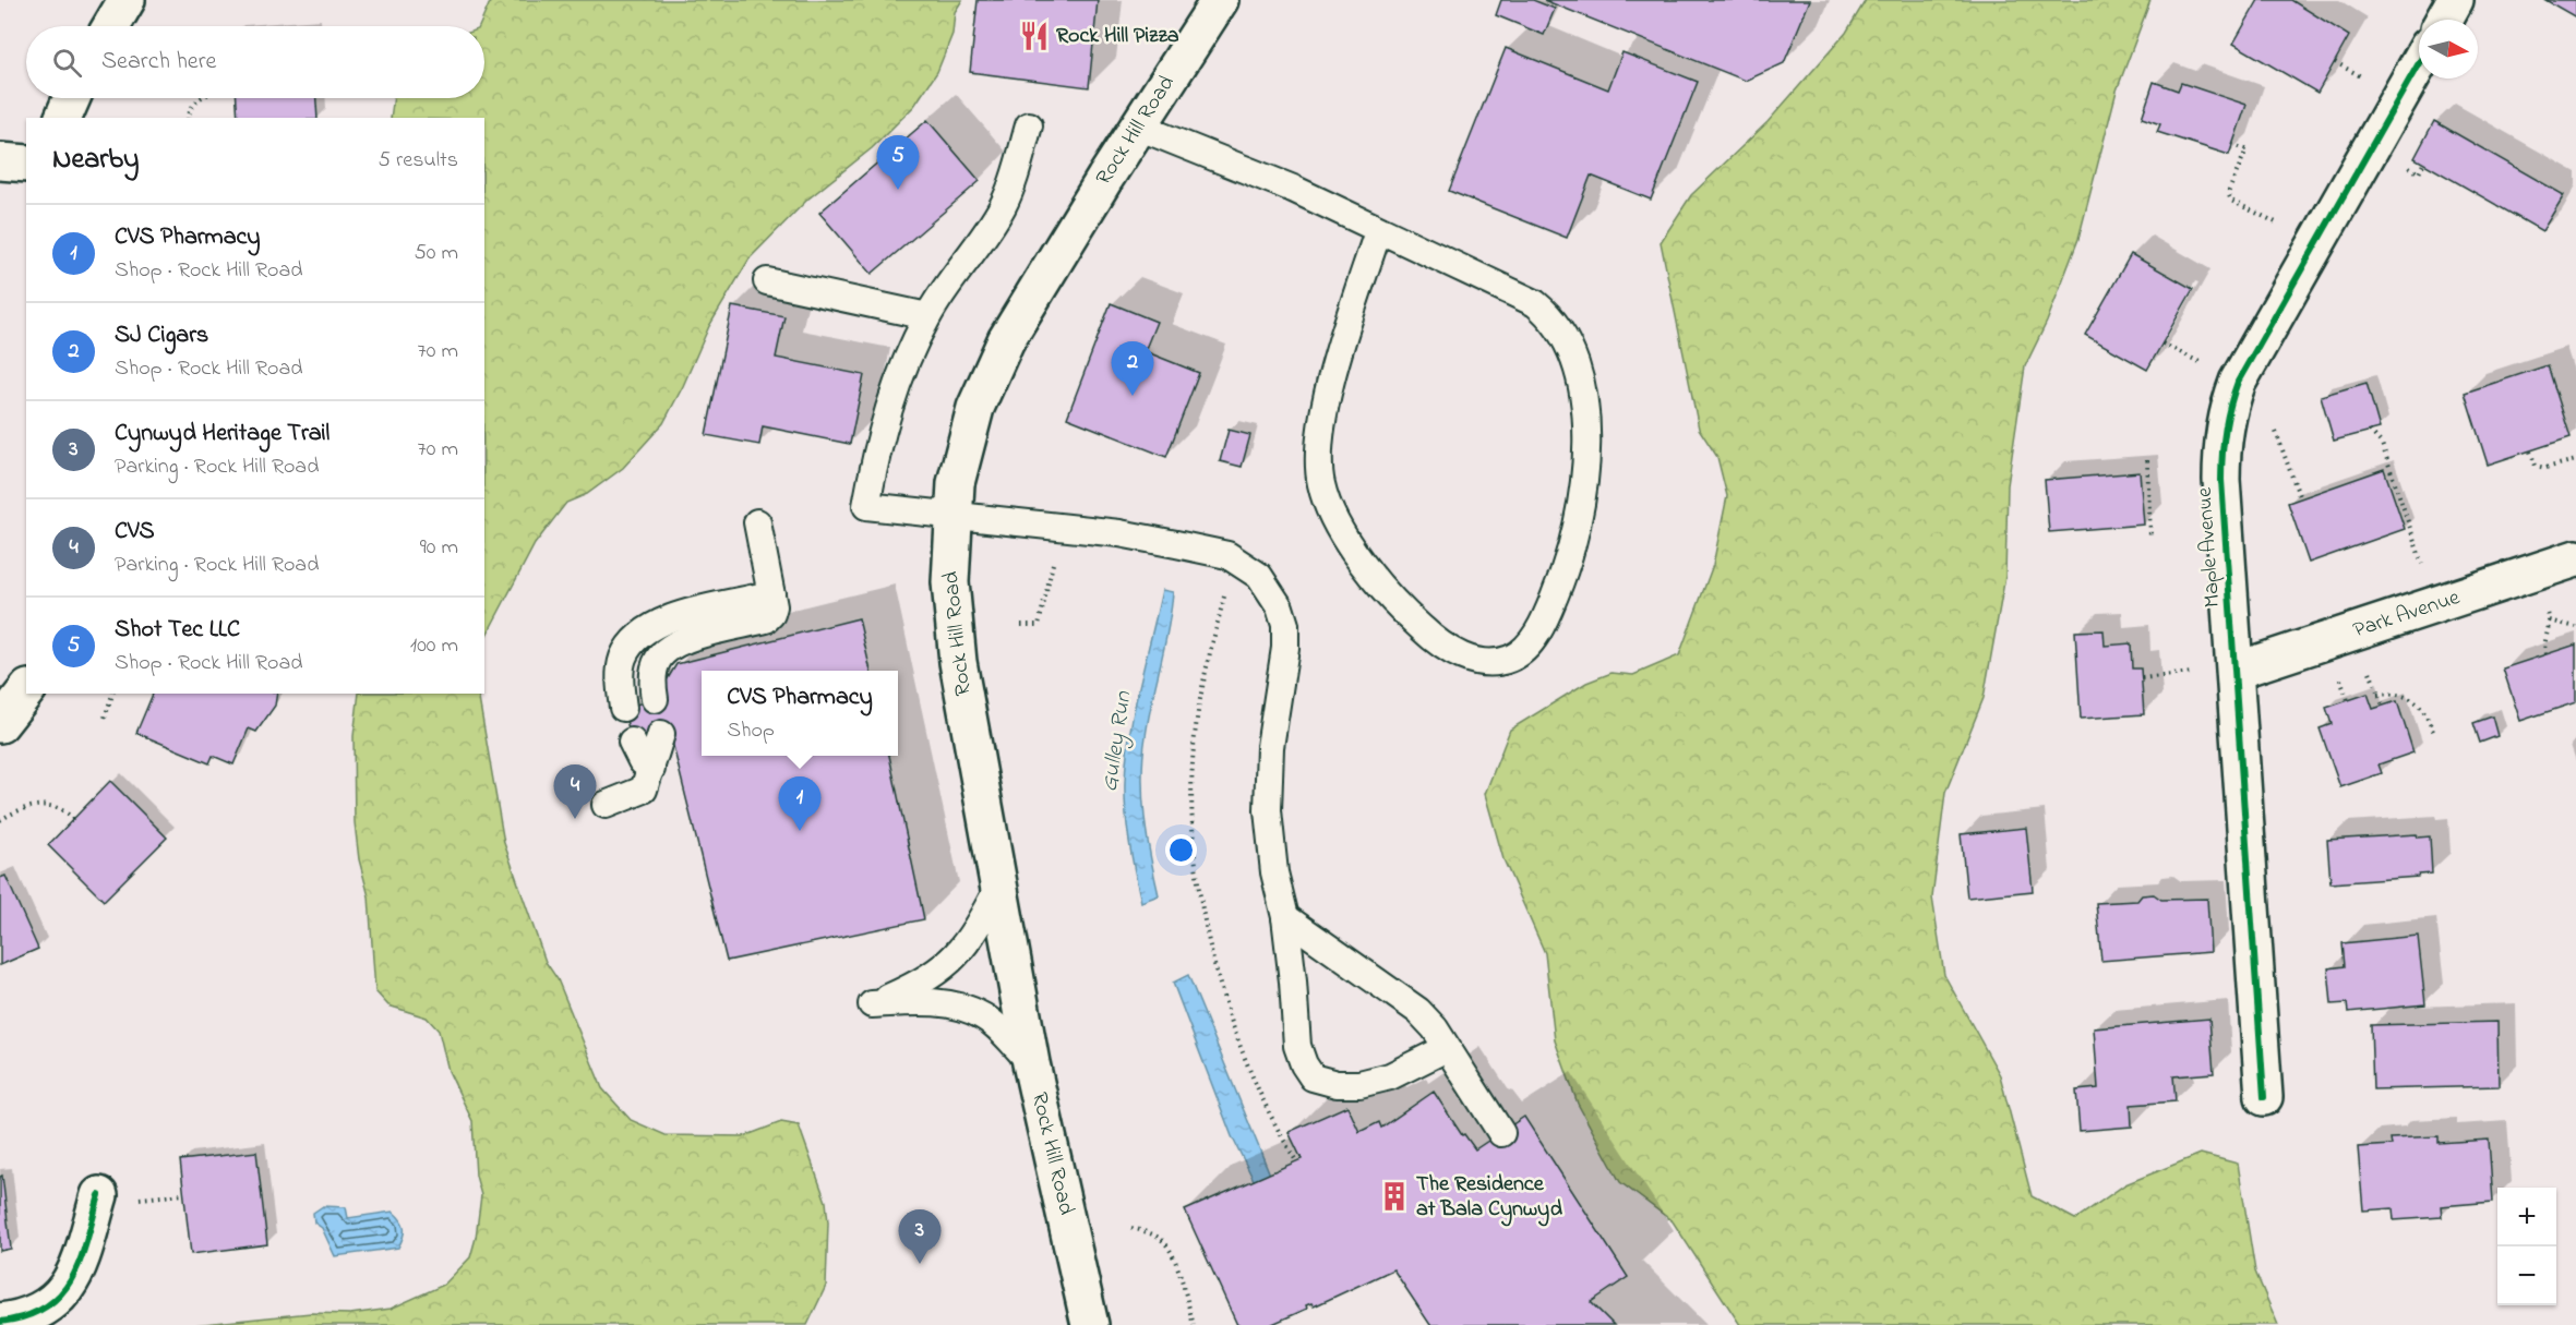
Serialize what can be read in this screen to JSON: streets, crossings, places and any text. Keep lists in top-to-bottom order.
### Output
{
  "streets": {
    "street": ["Rock Hill Road", "Maple Avenue", "Park Avenue"]
  },
  "crossings": [
    ["Maple Avenue", "Park Avenue"]
  ],
  "water": ["Gulley Run"],
  "places": {
    "restaurant": ["Rock Hill Pizza"],
    "building": ["The Residence at Bala Cynwyd"]
  },
  "north": "right",
  "page": {
    "search": "Search here",
    "heading": ["Nearby", "5 results"],
    "pins": [
      "5",
      "2",
      "4",
      "1",
      "3"
    ],
    "list": [
      {
        "mark": "1",
        "name": "CVS Pharmacy",
        "note": "Shop · Rock Hill Road",
        "value": "50 m"
      },
      {
        "mark": "2",
        "name": "SJ Cigars",
        "note": "Shop · Rock Hill Road",
        "value": "70 m"
      },
      {
        "mark": "3",
        "name": "Cynwyd Heritage Trail",
        "note": "Parking · Rock Hill Road",
        "value": "70 m"
      },
      {
        "mark": "4",
        "name": "CVS",
        "note": "Parking · Rock Hill Road",
        "value": "90 m"
      },
      {
        "mark": "5",
        "name": "Shot Tec LLC",
        "note": "Shop · Rock Hill Road",
        "value": "100 m"
      }
    ],
    "popup": ["CVS Pharmacy", "Shop"],
    "map_buttons": ["+", "−"]
  }
}
